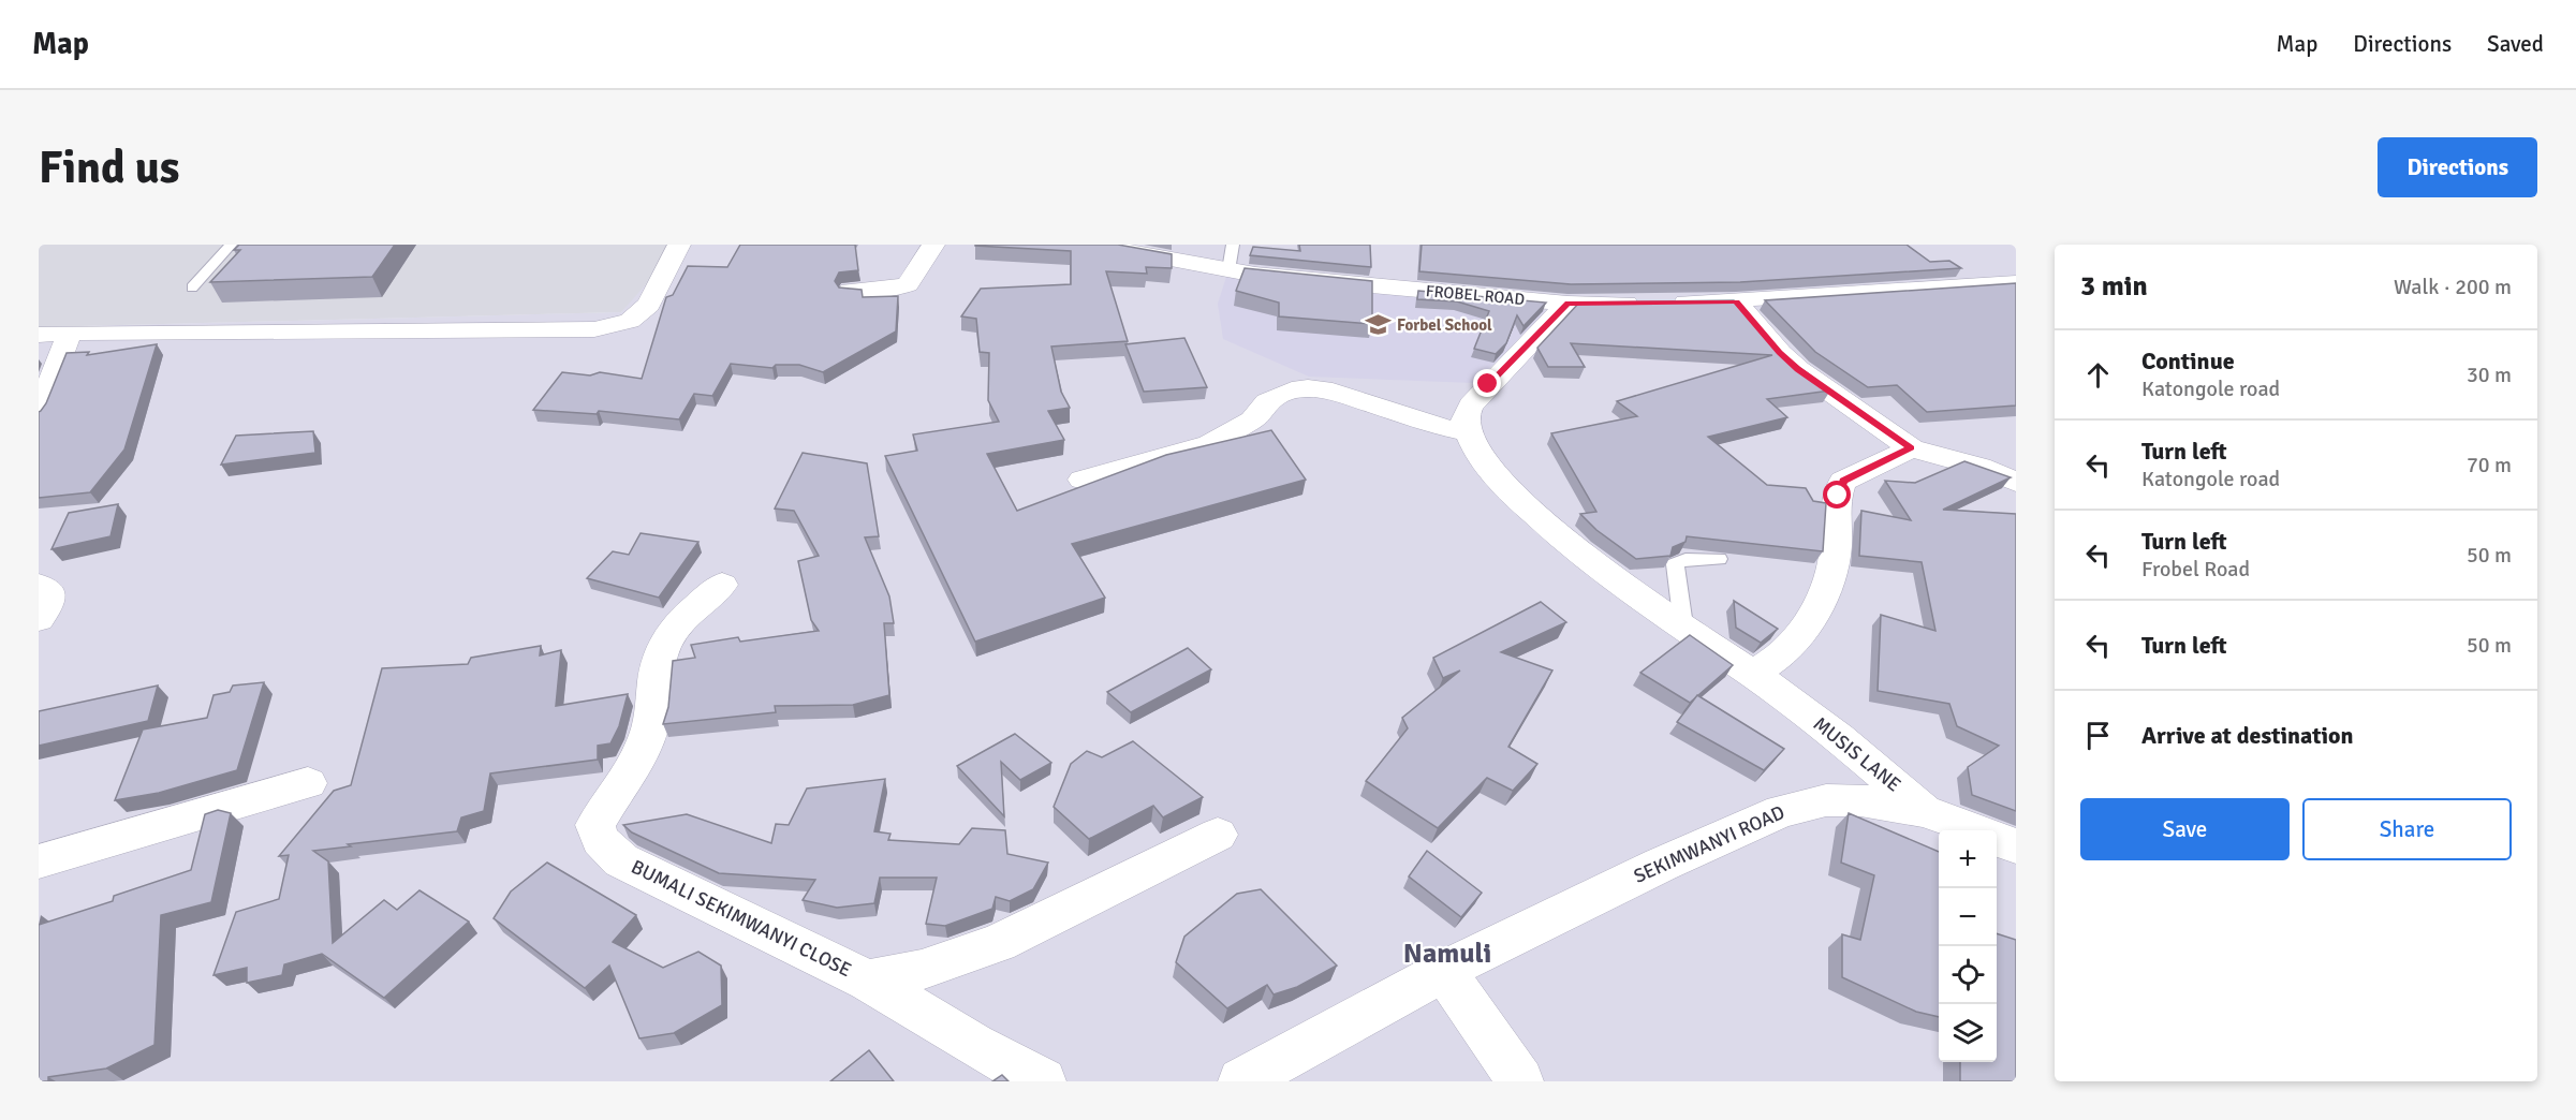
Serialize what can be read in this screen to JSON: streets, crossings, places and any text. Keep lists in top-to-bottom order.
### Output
{
  "streets": {
    "street": [
      "FROBEL ROAD",
      "MUSIS LANE",
      "SEKIMWANYI ROAD",
      "BUMALI SEKIMWANYI CLOSE"
    ]
  },
  "crossings": [
    ["MUSIS LANE", "SEKIMWANYI ROAD"]
  ],
  "districts": ["Namuli"],
  "places": {
    "school or university": ["Forbel School"]
  },
  "page": {
    "header": "Map",
    "nav": ["Map", "Directions", "Saved"],
    "buttons": [
      "Directions",
      ["Save", "Share"]
    ],
    "title": "Find us",
    "heading": ["3 min", "Walk · 200 m"],
    "list": [
      ["Continue", "Katongole road", "30 m"],
      ["Turn left", "Katongole road", "70 m"],
      ["Turn left", "Frobel Road", "50 m"],
      ["Turn left", "50 m"],
      "Arrive at destination"
    ],
    "map_buttons": ["+", "−"]
  }
}
